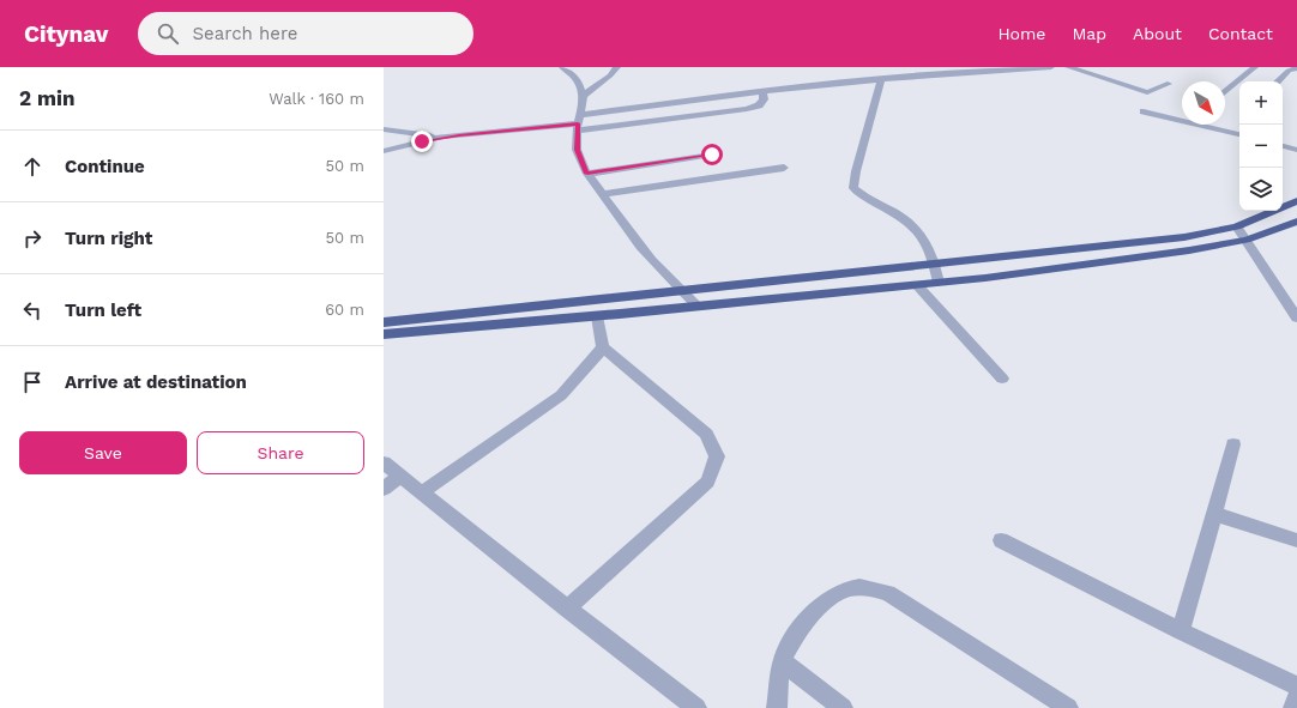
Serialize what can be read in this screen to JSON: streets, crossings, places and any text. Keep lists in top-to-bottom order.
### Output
{
  "north": "bottom right",
  "page": {
    "header": "Citynav",
    "search": "Search here",
    "nav": [
      "Home",
      "Map",
      "About",
      "Contact"
    ],
    "heading": ["2 min", "Walk · 160 m"],
    "map_buttons": ["+", "−"],
    "list": [
      ["Continue", "50 m"],
      ["Turn right", "50 m"],
      ["Turn left", "60 m"],
      "Arrive at destination"
    ],
    "buttons": ["Save", "Share"]
  }
}
